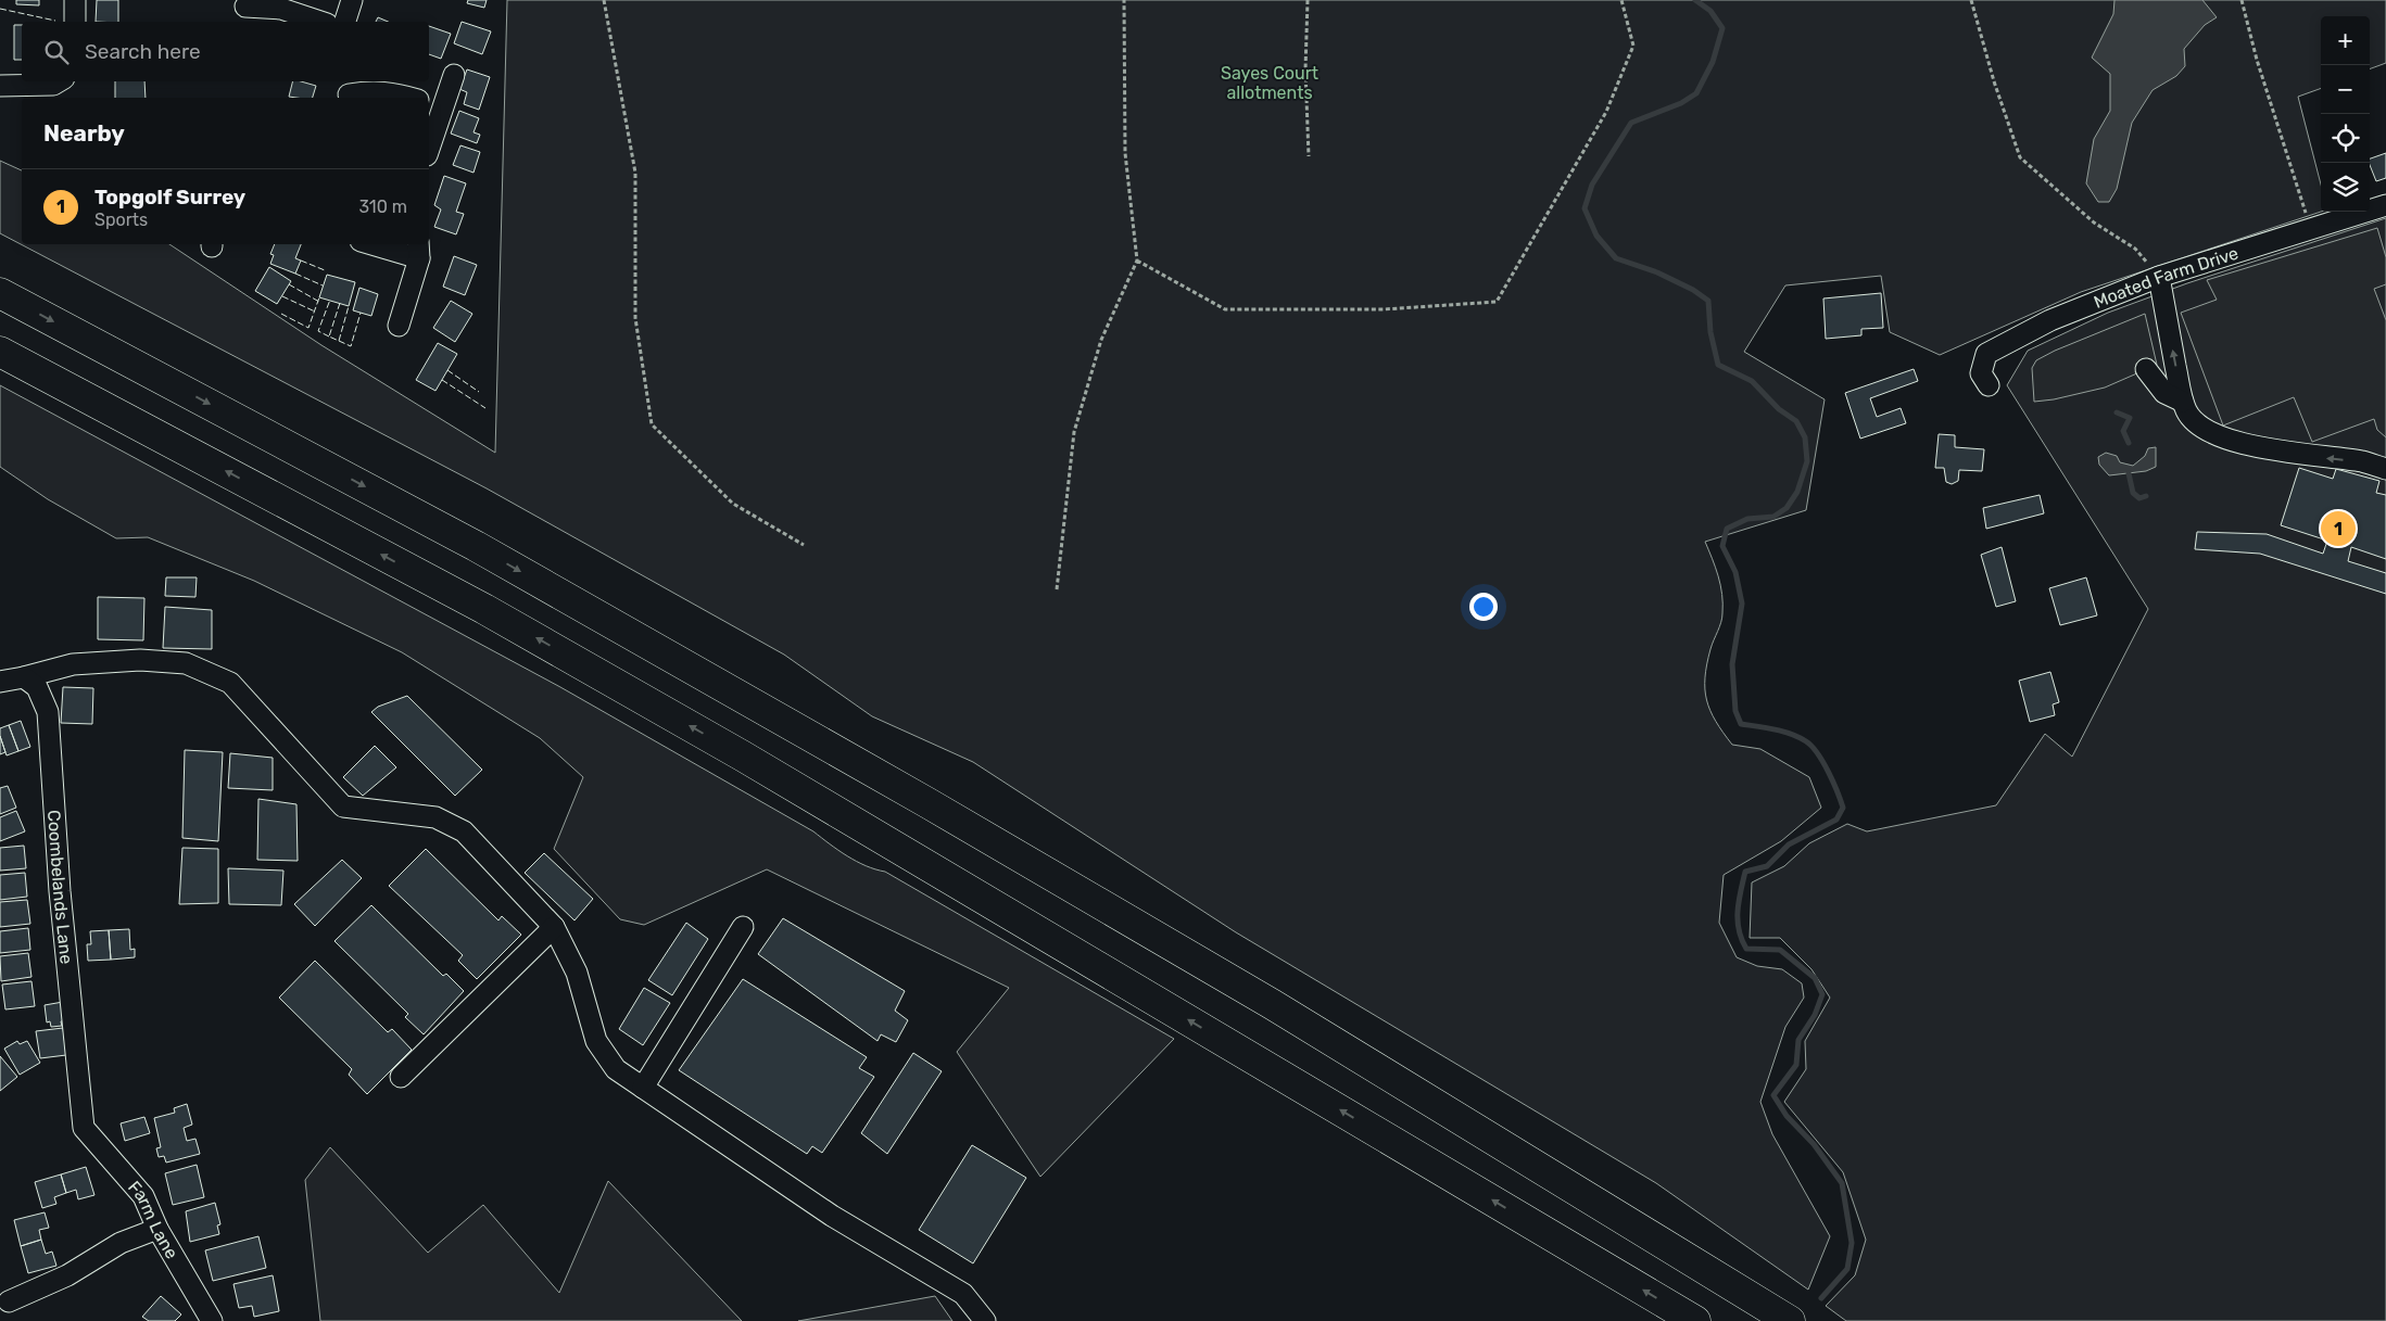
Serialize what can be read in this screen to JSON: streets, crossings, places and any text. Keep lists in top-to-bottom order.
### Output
{
  "streets": {
    "street": ["Moated Farm Drive", "Coombelands Lane", "Farm Lane"]
  },
  "crossings": [
    ["Coombelands Lane", "Farm Lane"]
  ],
  "parks": ["Sayes Court allotments"],
  "page": {
    "map_buttons": ["+", "−"],
    "search": "Search here",
    "heading": "Nearby",
    "list": [
      {
        "mark": "1",
        "name": "Topgolf Surrey",
        "note": "Sports",
        "value": "310 m"
      }
    ],
    "pins": "1"
  }
}
